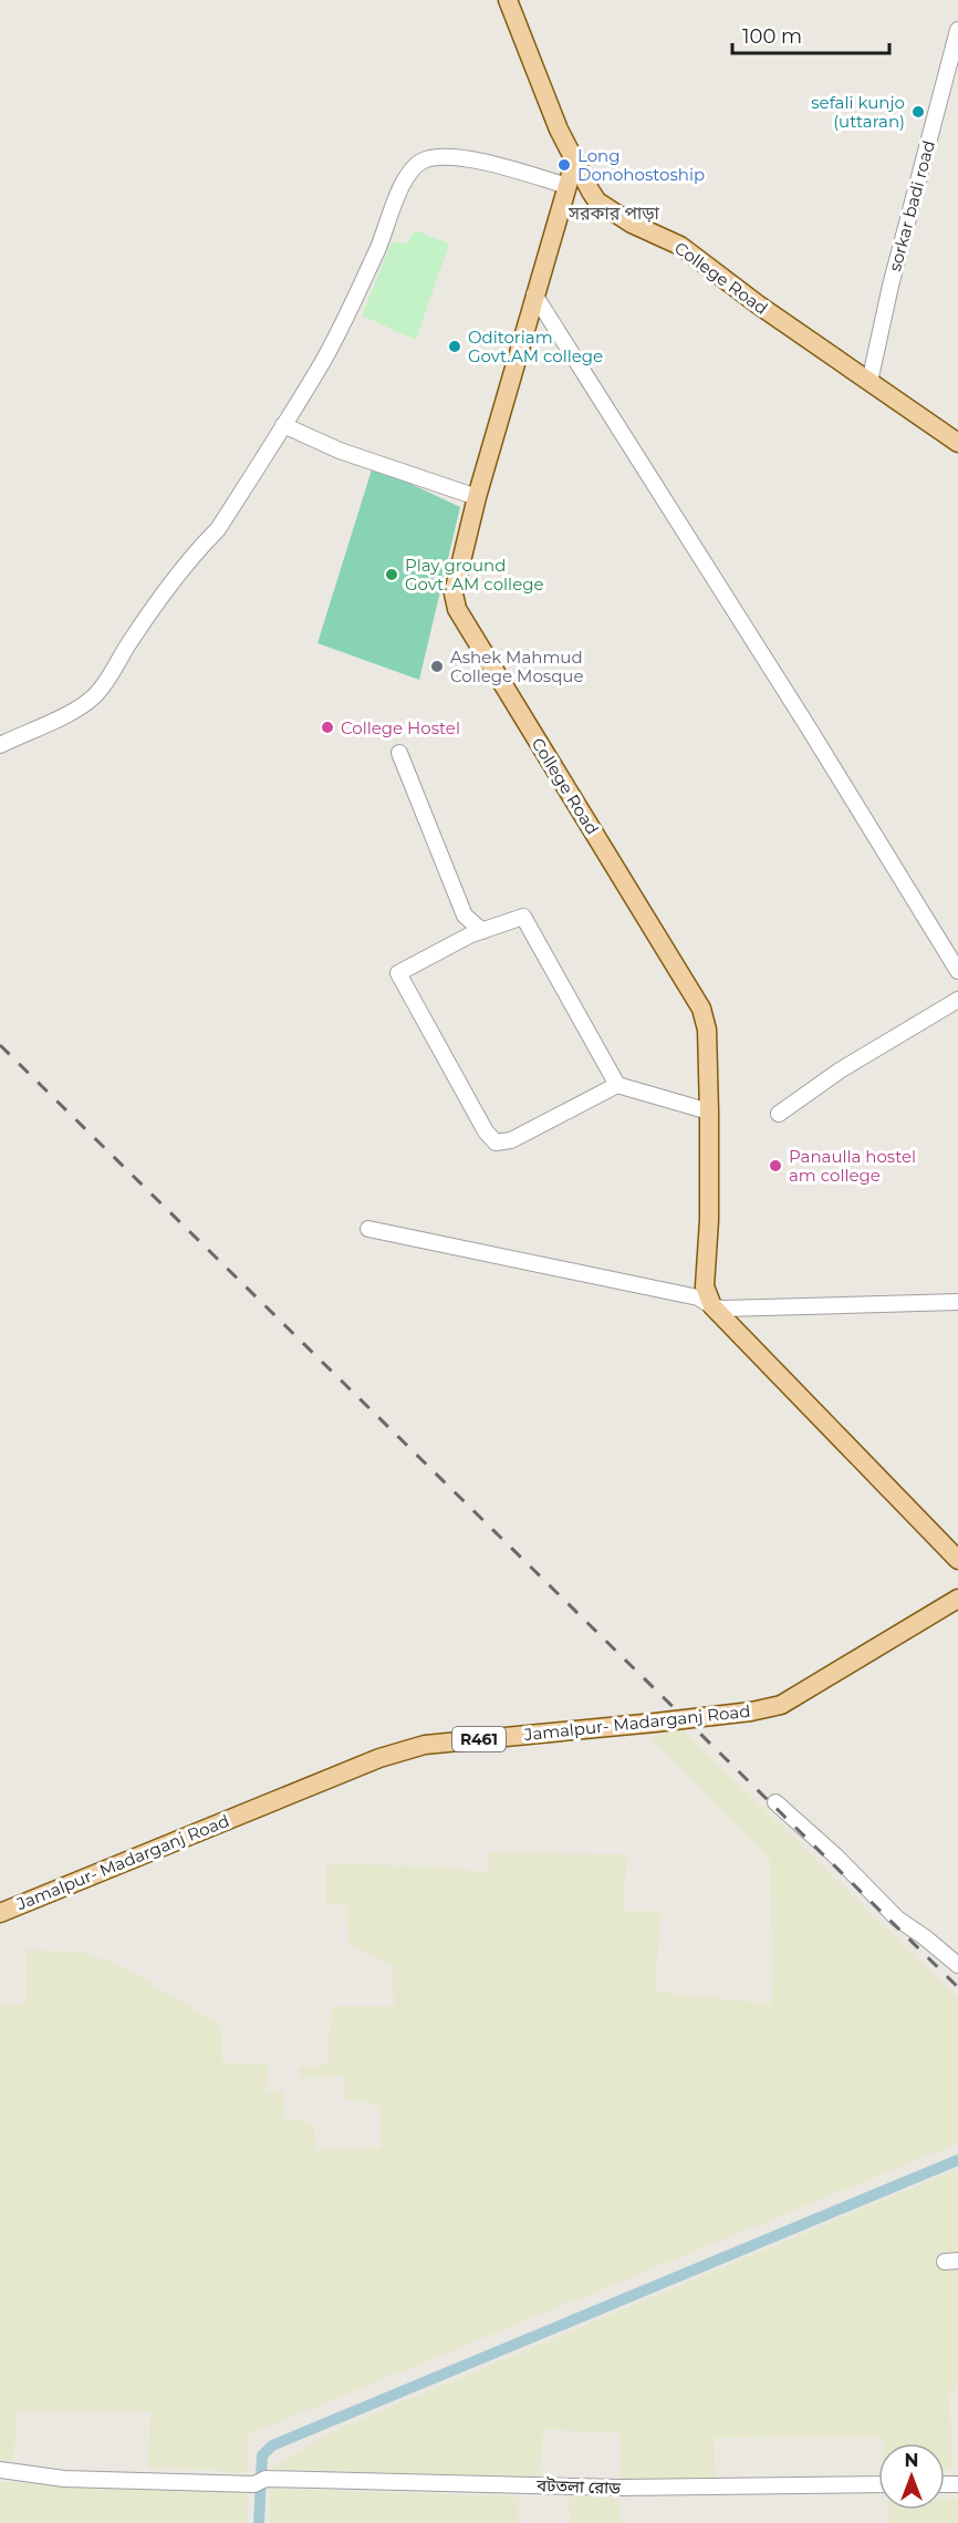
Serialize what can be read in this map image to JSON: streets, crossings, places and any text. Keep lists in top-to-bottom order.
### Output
{
  "streets": {
    "main road": ["College Road", "Jamalpur- Madarganj Road", "R461"],
    "street": ["sorkar badi road", "বটতলা রোড"]
  },
  "crossings": [
    ["sorkar badi road", "College Road"]
  ],
  "districts": ["সরকার পাড়া"],
  "places": [
    "sefali kunjo (uttaran)",
    "Long Donohostoship",
    "Oditoriam Govt.AM college",
    "Play ground Govt. AM college",
    "Ashek Mahmud College Mosque",
    "College Hostel",
    "Panaulla hostel am college"
  ],
  "scale_bar": "100 m",
  "north": "top"
}
